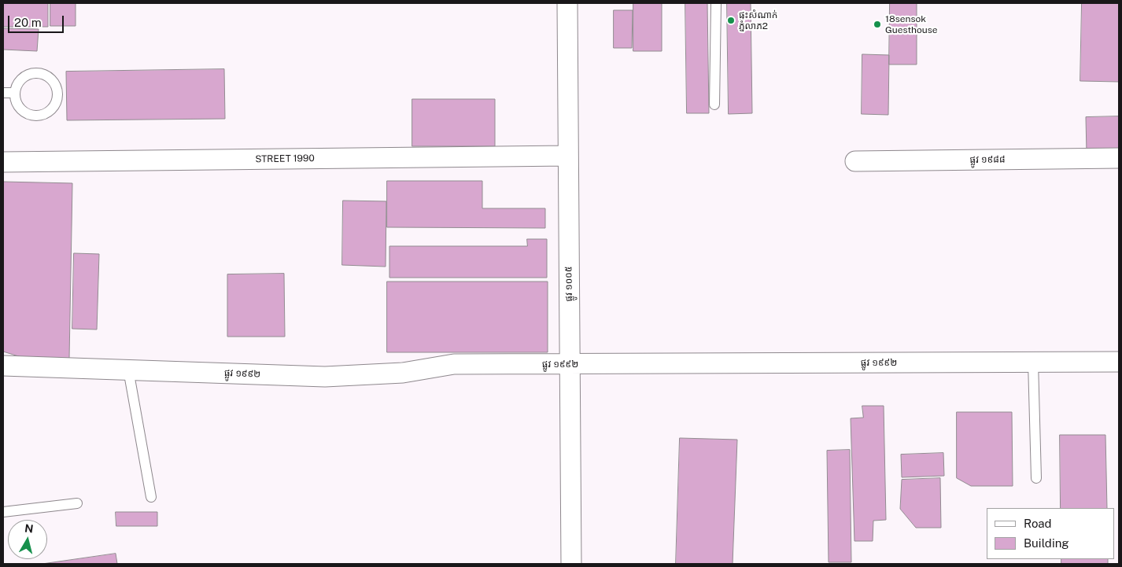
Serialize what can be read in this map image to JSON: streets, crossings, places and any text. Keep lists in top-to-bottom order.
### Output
{
  "streets": {
    "street": [
      "STREET 1990",
      "ផ្លូវ ១៩៨៨",
      "ផ្លូវ ១០០៥",
      "ផ្លូវ ១៩៩២"
    ]
  },
  "crossings": [
    ["STREET 1990", "ផ្លូវ ១០០៥"],
    ["ផ្លូវ ១០០៥", "ផ្លូវ ១៩៩២"]
  ],
  "places": ["ផ្ទះសំណាក់ ភ្នំលាភ2", "18sensok Guesthouse"],
  "legend": ["Road", "Building"],
  "scale_bar": "20 m",
  "north": "top"
}
